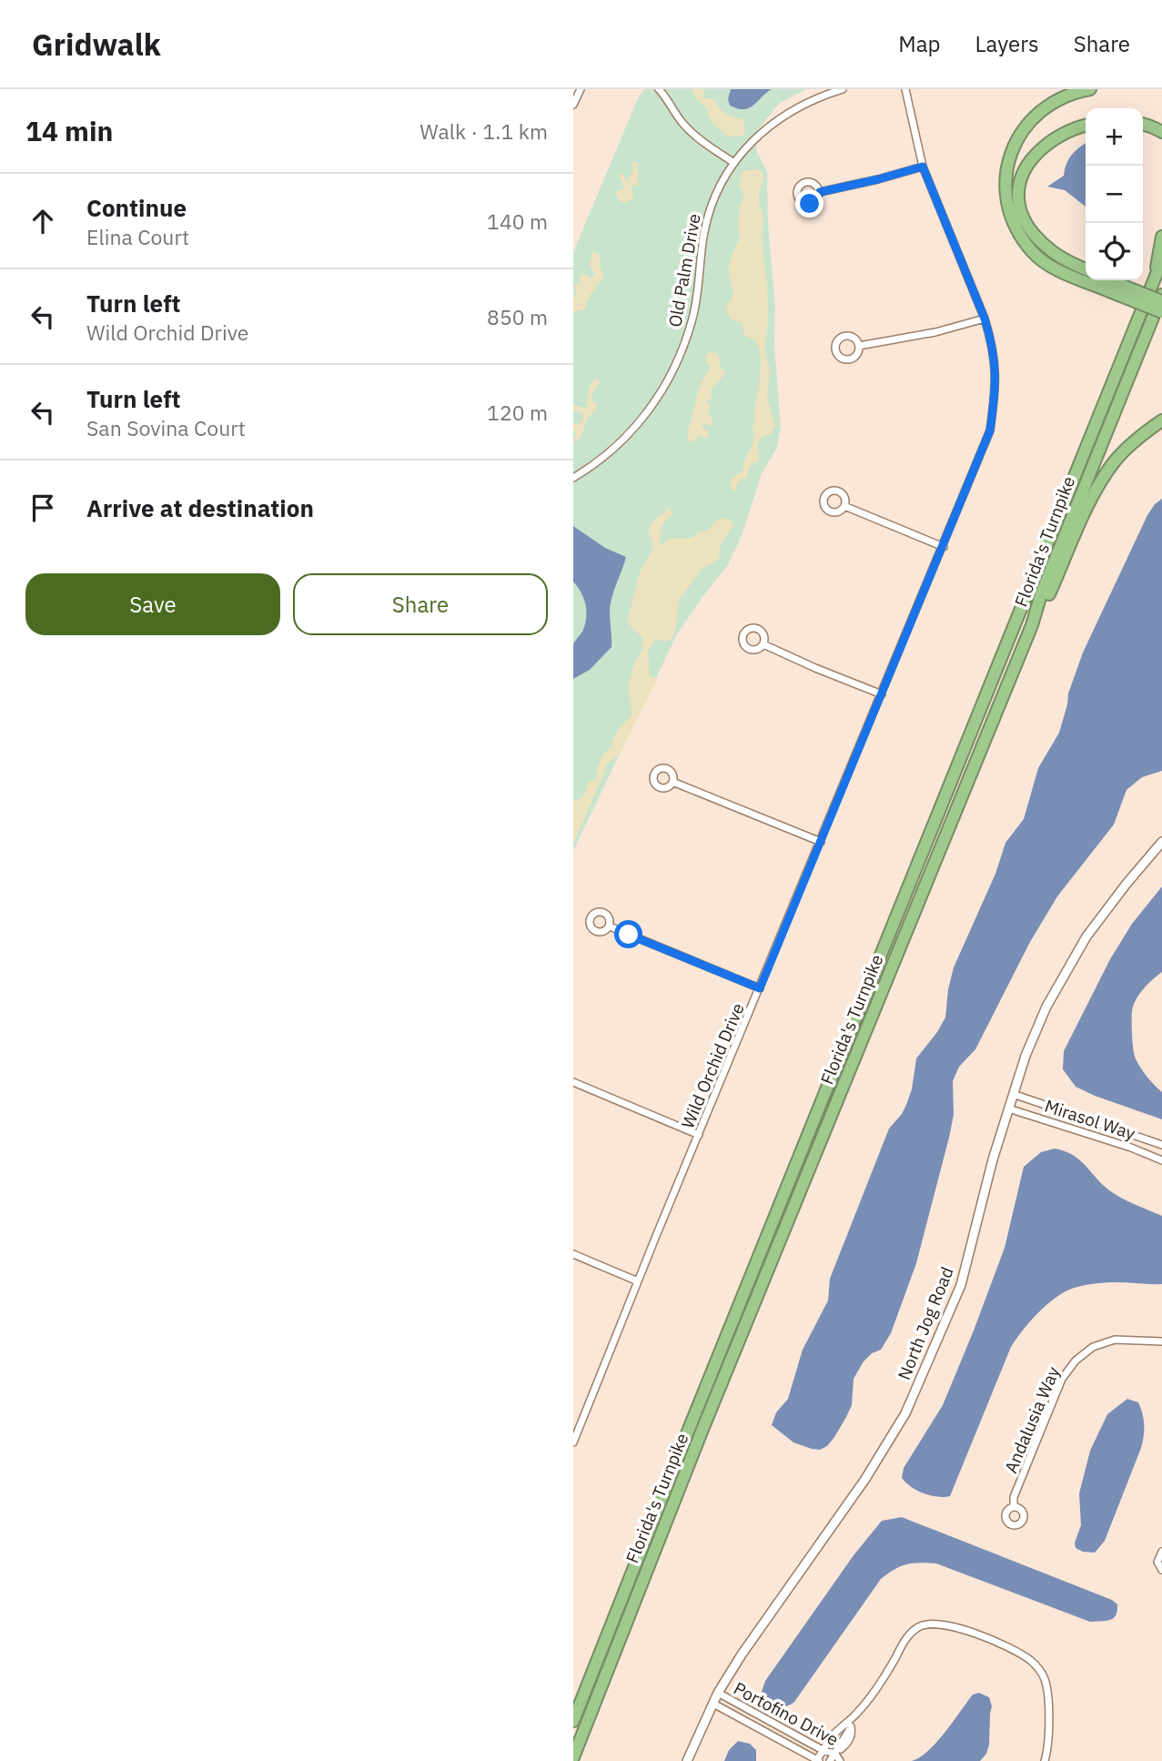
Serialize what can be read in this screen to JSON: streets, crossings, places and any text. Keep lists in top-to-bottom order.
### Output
{
  "streets": {
    "highway": ["Florida's Turnpike"],
    "street": [
      "Old Palm Drive",
      "Wild Orchid Drive",
      "Mirasol Way",
      "North Jog Road",
      "Andalusia Way",
      "Portofino Drive"
    ]
  },
  "crossings": [
    ["Mirasol Way", "North Jog Road"],
    ["North Jog Road", "Portofino Drive"]
  ],
  "page": {
    "header": "Gridwalk",
    "nav": ["Map", "Layers", "Share"],
    "heading": ["14 min", "Walk · 1.1 km"],
    "map_buttons": ["+", "−"],
    "list": [
      ["Continue", "Elina Court", "140 m"],
      ["Turn left", "Wild Orchid Drive", "850 m"],
      ["Turn left", "San Sovina Court", "120 m"],
      "Arrive at destination"
    ],
    "buttons": ["Save", "Share"]
  }
}
